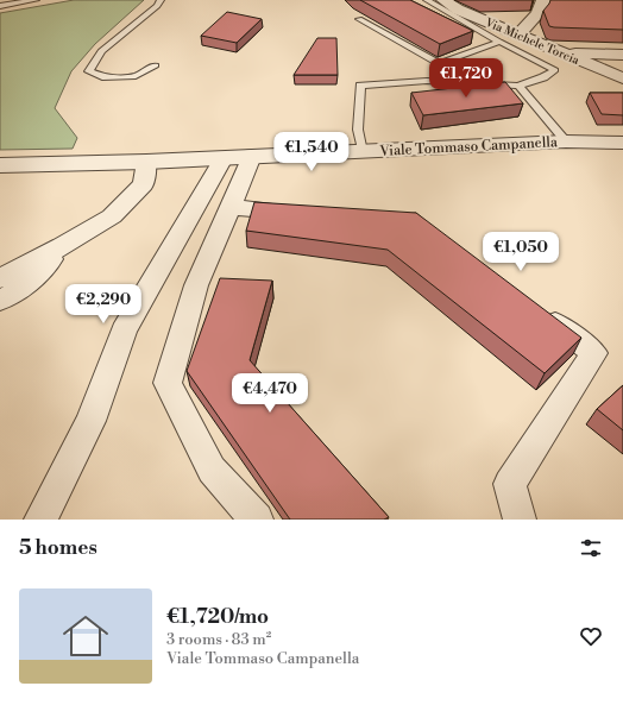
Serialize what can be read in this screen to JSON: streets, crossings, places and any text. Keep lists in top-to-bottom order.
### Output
{
  "streets": {
    "street": ["Via Michele Torcia", "Viale Tommaso Campanella"]
  },
  "page": {
    "price": [
      "€1,720",
      "€1,540",
      "€1,050",
      "€2,290",
      "€4,470"
    ],
    "heading": "5 homes",
    "list": [
      {
        "name": "€1,720/mo",
        "note": "3 rooms · 83 m² · Viale Tommaso Campanella"
      }
    ]
  }
}
